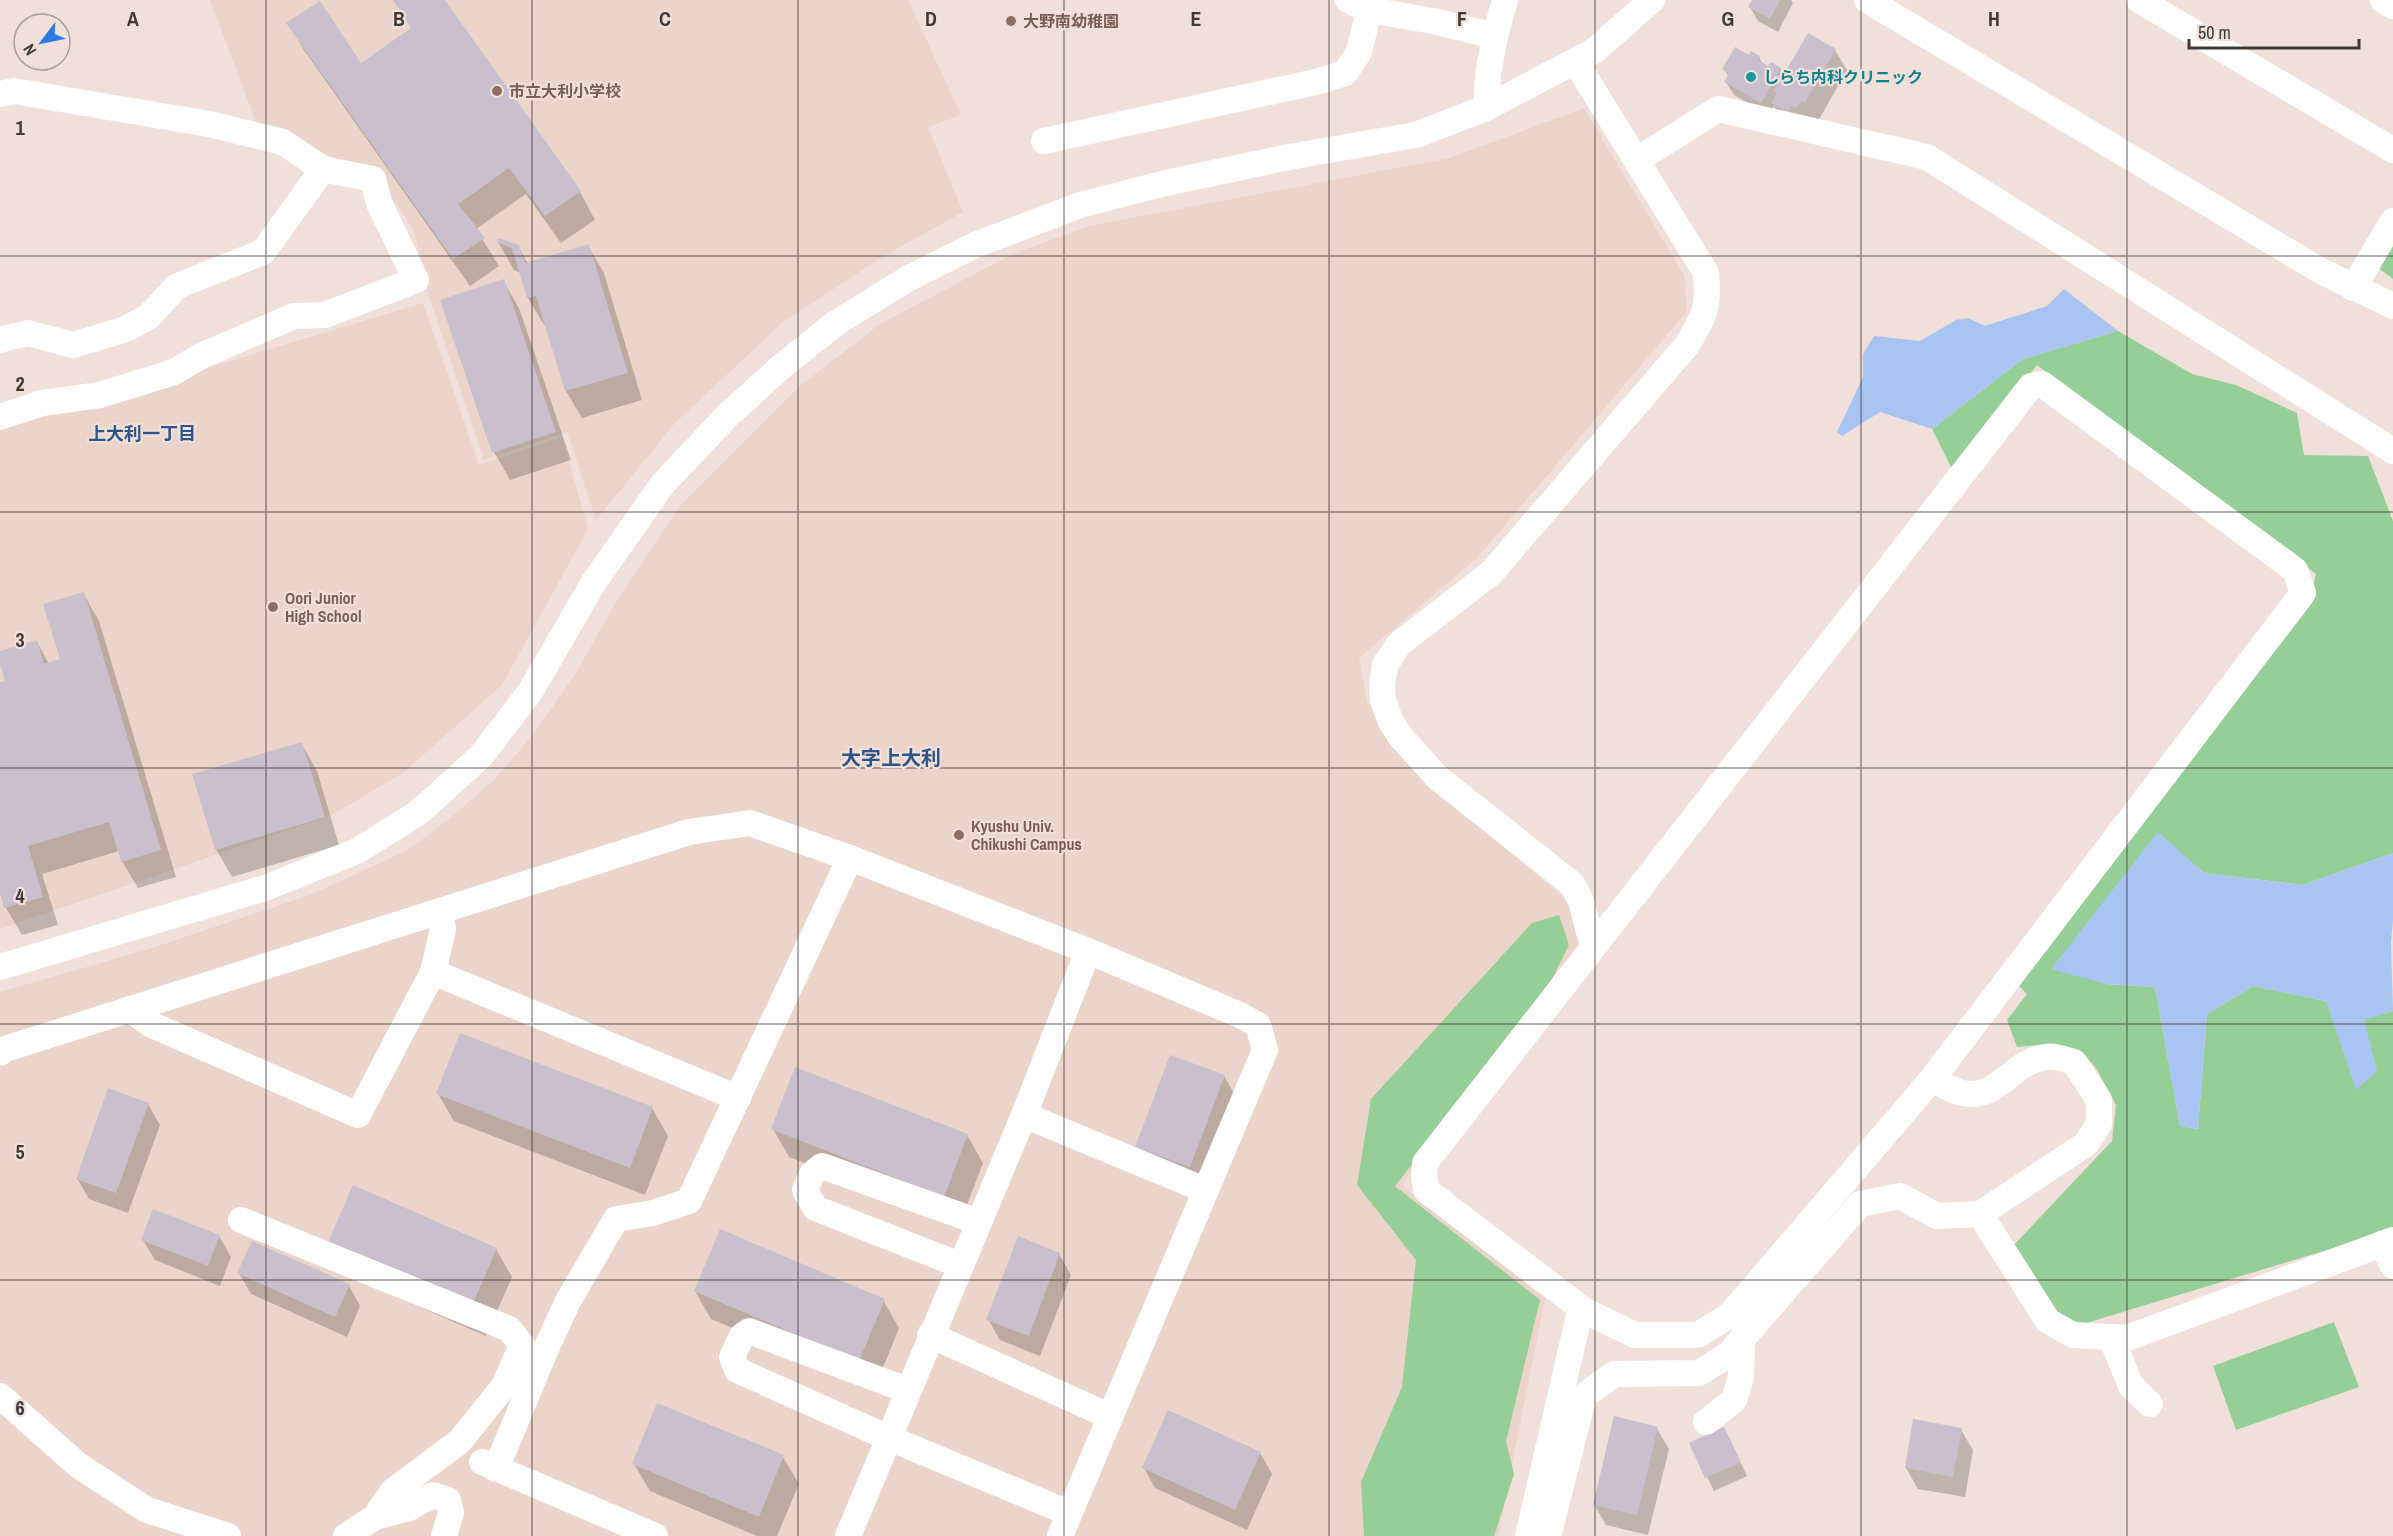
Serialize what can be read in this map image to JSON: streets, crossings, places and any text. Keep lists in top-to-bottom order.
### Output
{
  "districts": ["上大利一丁目", "大字上大利"],
  "places": [
    "大野南幼稚園",
    "しらち内科クリニック",
    "市立大利小学校",
    "Oori Junior High School",
    "Kyushu Univ. Chikushi Campus"
  ],
  "scale_bar": "50 m",
  "north": "bottom left",
  "grid": {
    "columns": [
      "A",
      "B",
      "C",
      "D",
      "E",
      "F",
      "G",
      "H"
    ],
    "rows": [
      "1",
      "2",
      "3",
      "4",
      "5",
      "6"
    ]
  }
}
